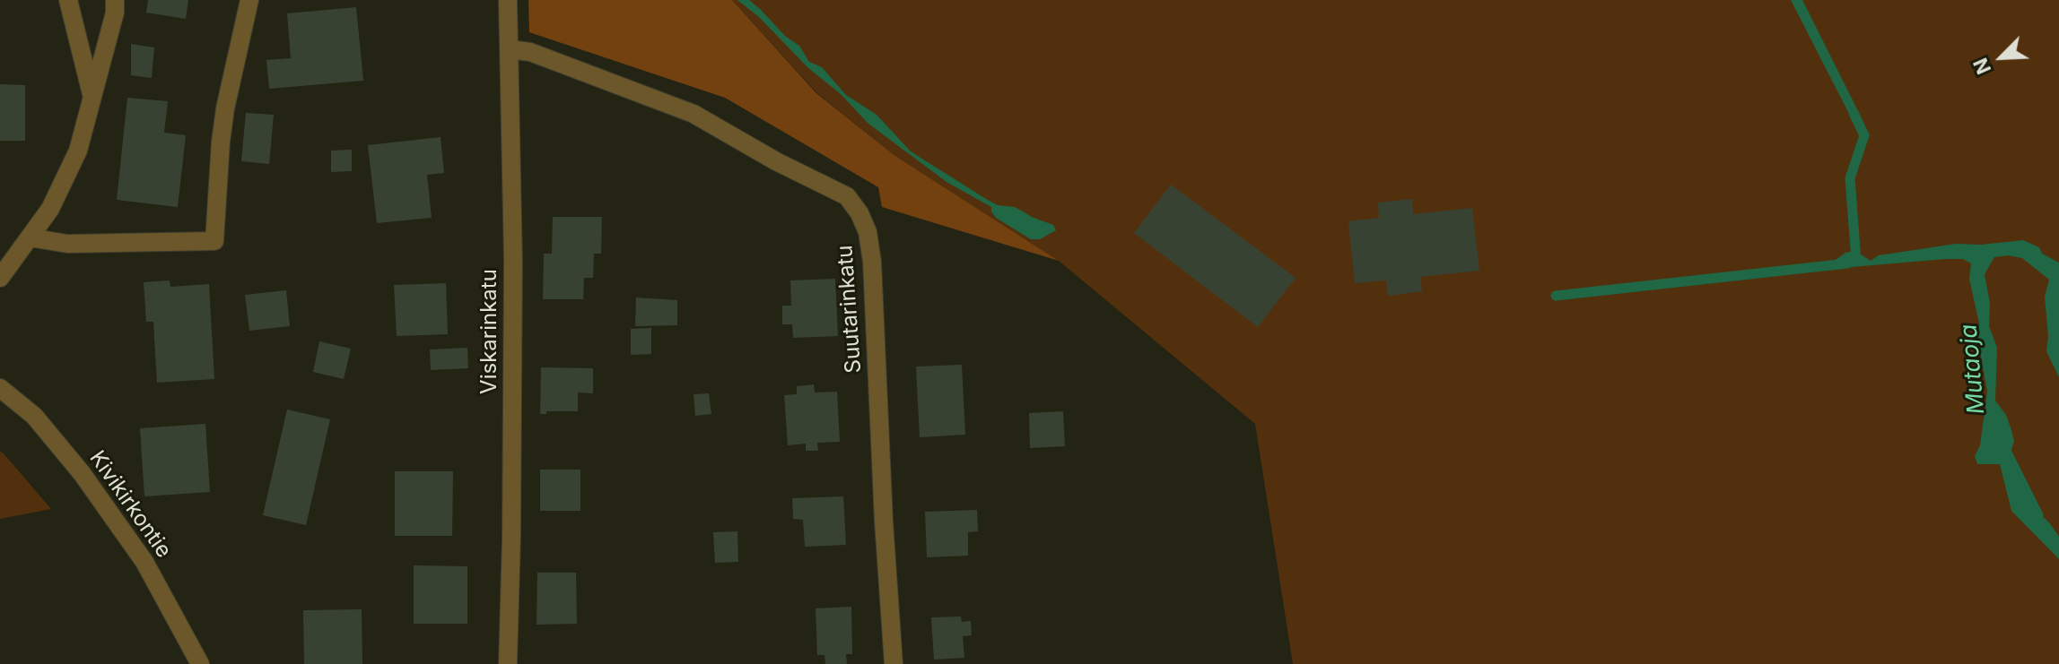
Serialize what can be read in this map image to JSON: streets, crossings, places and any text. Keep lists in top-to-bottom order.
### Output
{
  "streets": {
    "street": ["Suutarinkatu", "Viskarinkatu", "Kivikirkontie"]
  },
  "crossings": [
    ["Suutarinkatu", "Viskarinkatu"]
  ],
  "water": ["Mutaoja"],
  "north": "bottom left"
}
